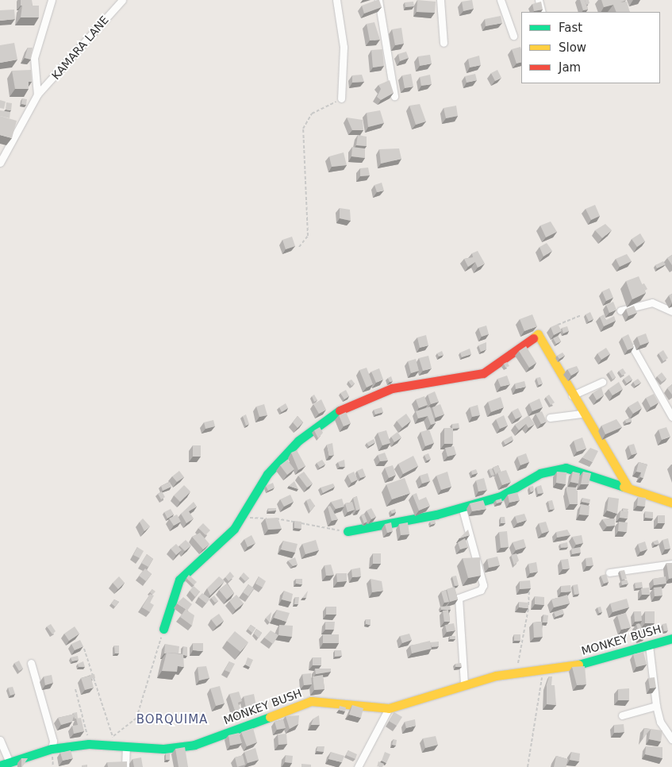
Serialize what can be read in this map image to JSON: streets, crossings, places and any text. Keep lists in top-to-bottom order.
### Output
{
  "streets": {
    "street": ["KAMARA LANE", "MONKEY BUSH"]
  },
  "districts": ["BORQUIMA"],
  "legend": ["Fast", "Slow", "Jam"]
}
